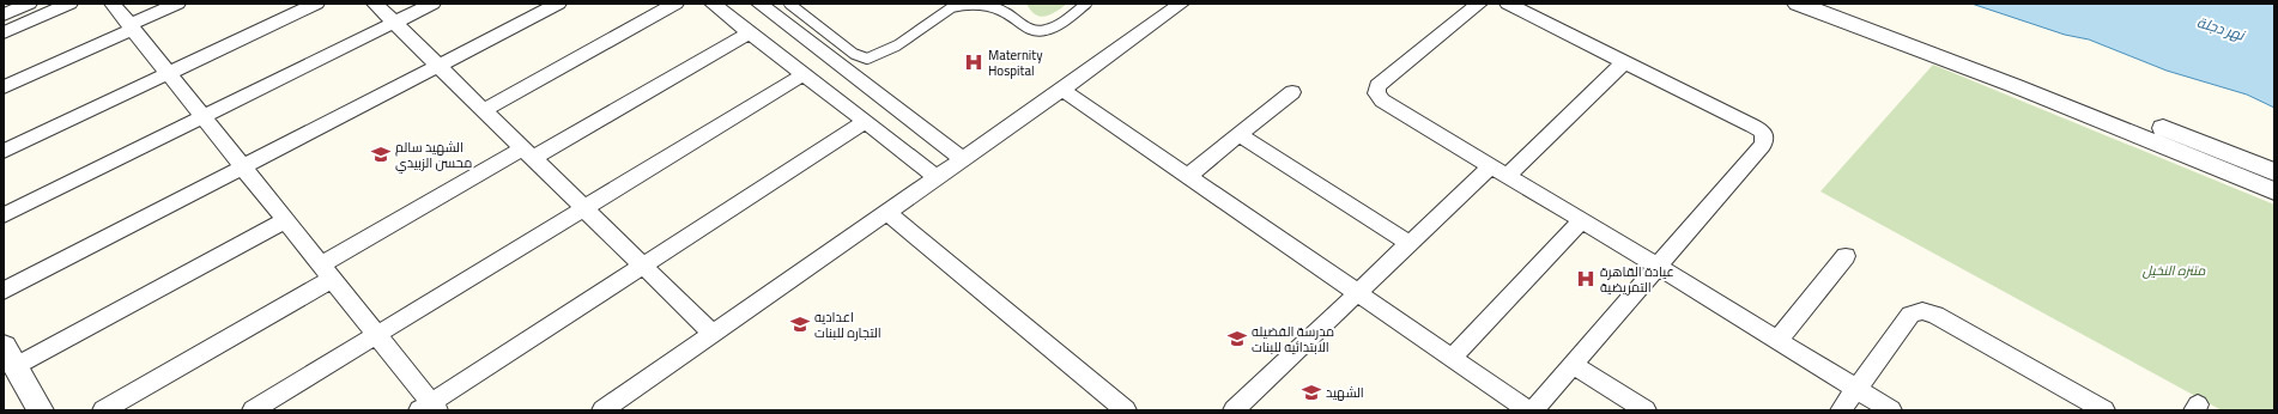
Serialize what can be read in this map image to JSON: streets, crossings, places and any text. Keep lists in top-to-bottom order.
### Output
{
  "water": ["نهر دجلة"],
  "parks": ["متنزه النخيل"],
  "places": {
    "hospital": ["Maternity Hospital", "عيادة القاهرة التمريضية"],
    "school or university": [
      "الشهيد سالم محسن الزبيدي",
      "اعداديه التجاره للبنات",
      "مدرسة الفضيله الابتدائيه للبنات",
      "الشهيد"
    ]
  }
}
